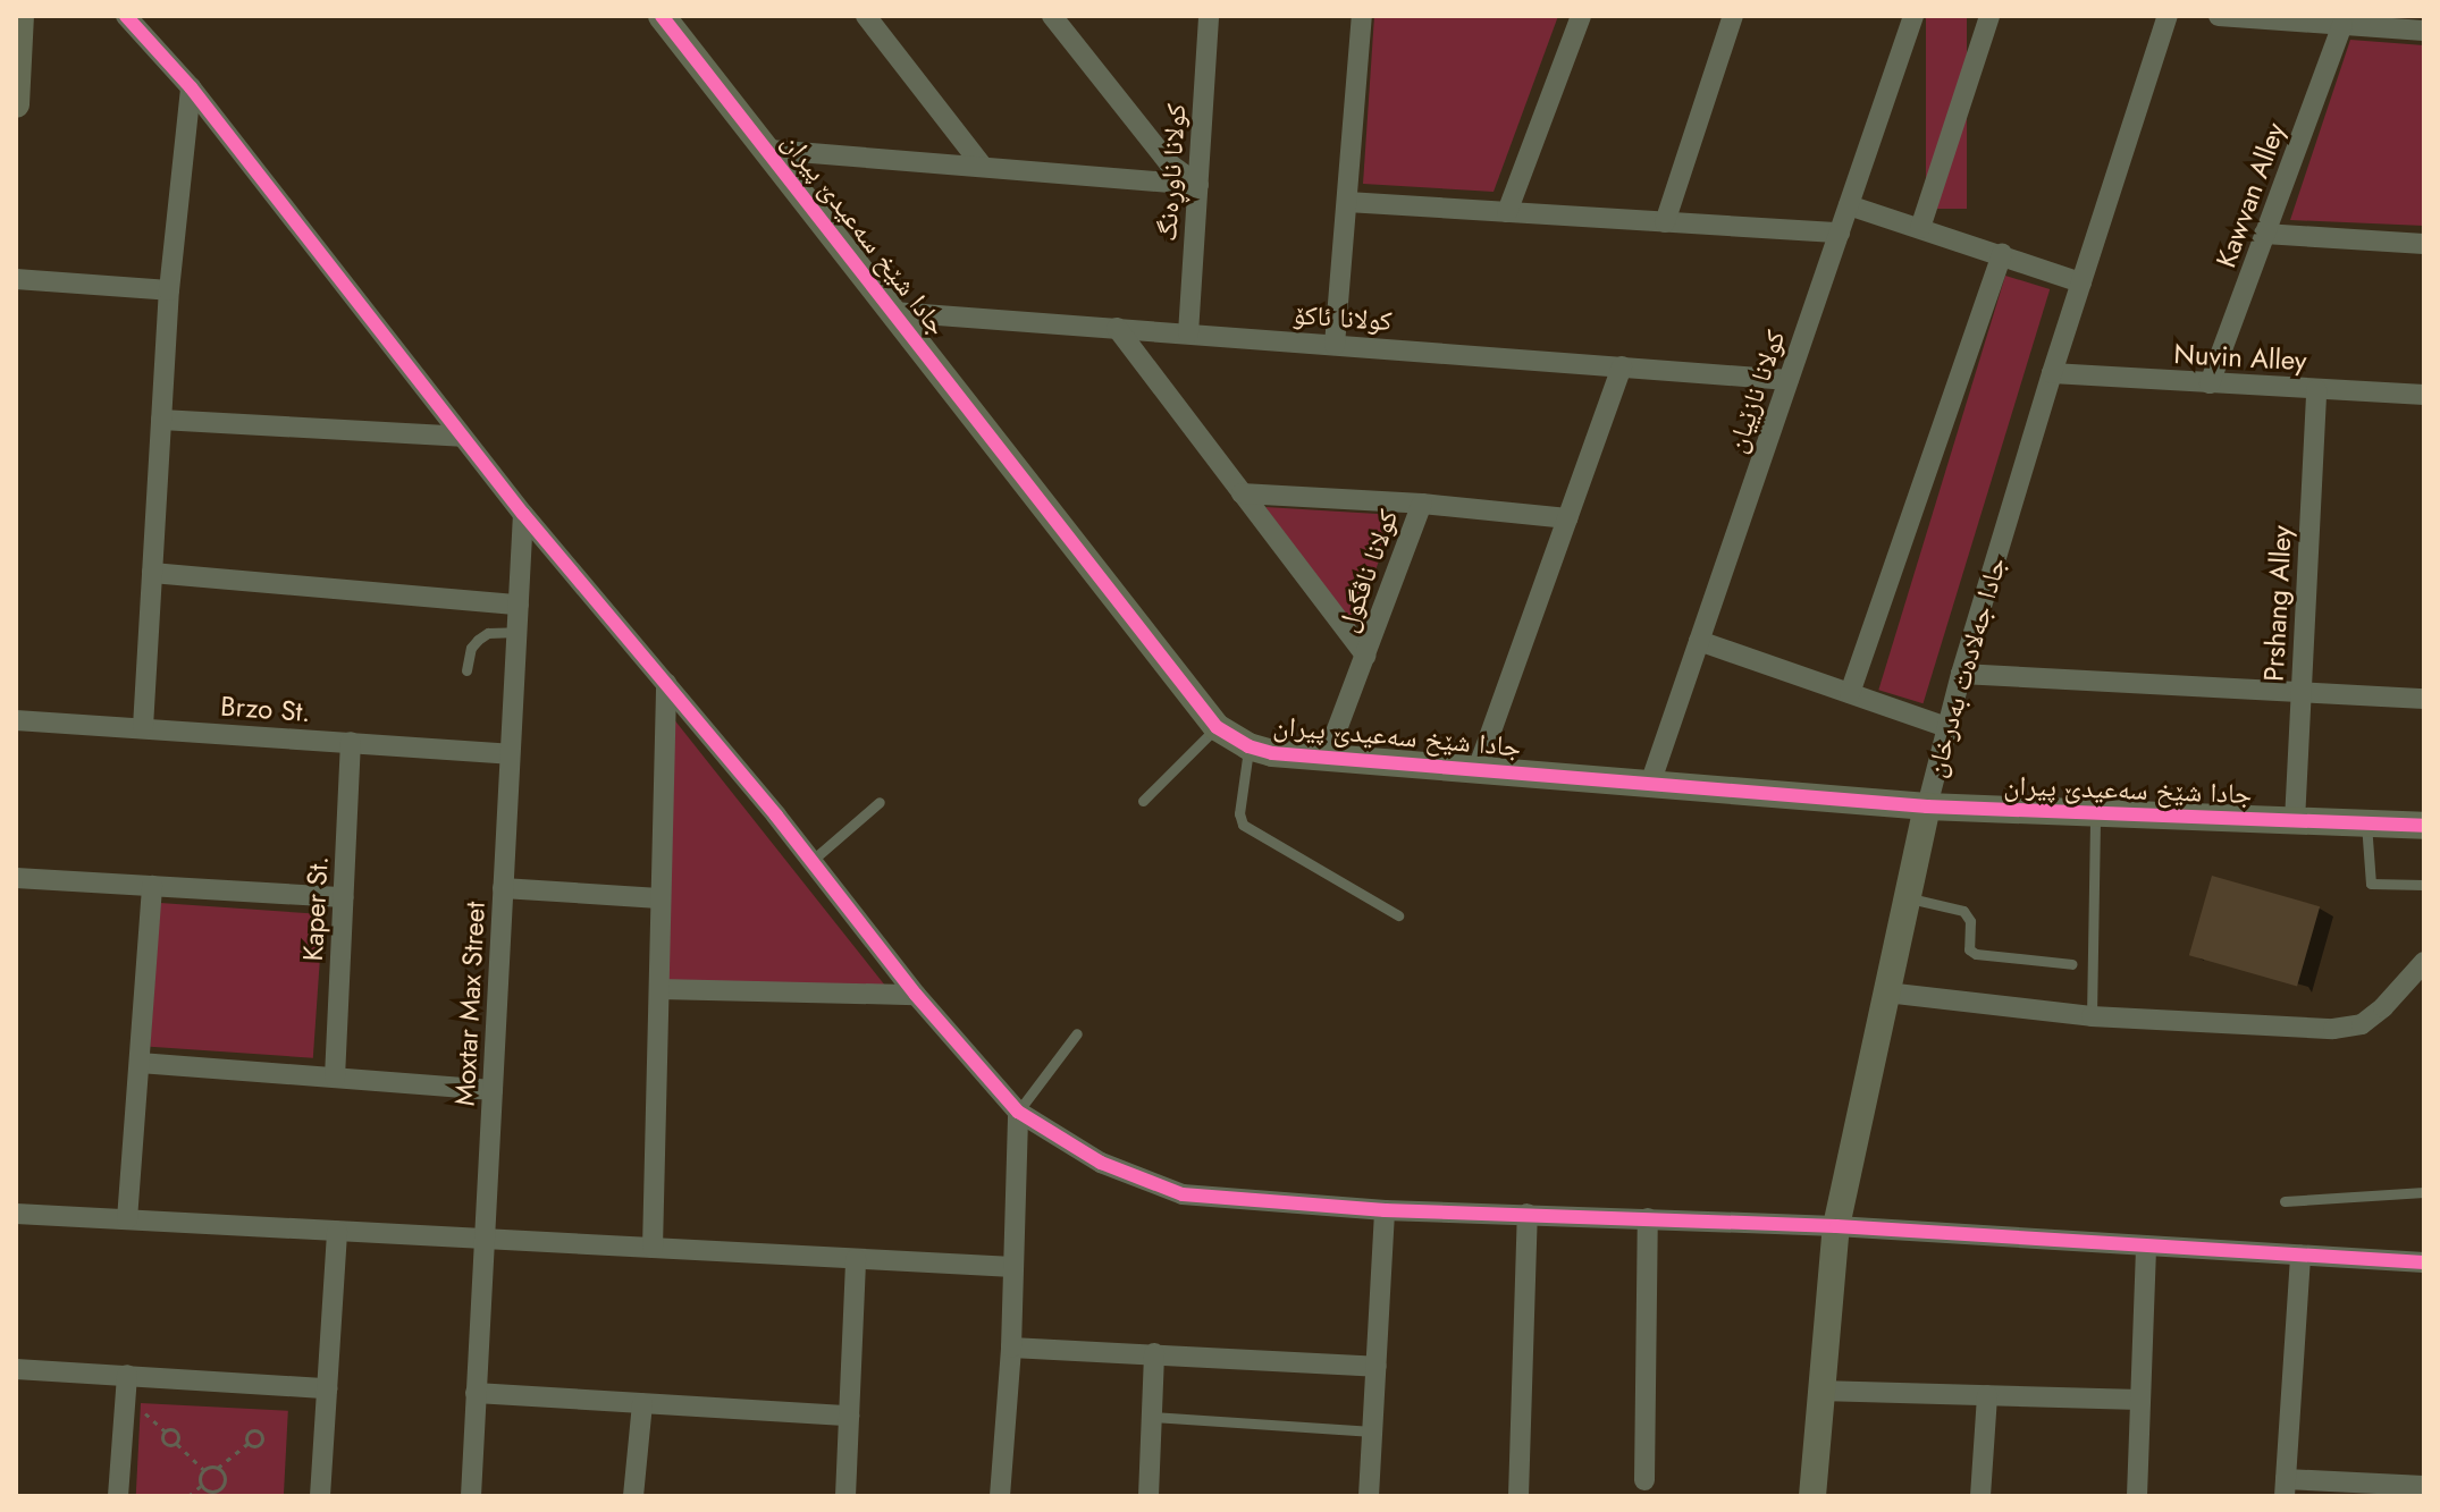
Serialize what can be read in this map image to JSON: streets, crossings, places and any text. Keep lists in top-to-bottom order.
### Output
{
  "streets": {
    "street": [
      "کولانا ناوڕەنگ",
      "Kawvan Alley",
      "جادا شێخ سەعیدێ پیران",
      "کولانا ئاکۆ",
      "Nuvin Alley",
      "کولانا نازێیان",
      "کولانا ناڤگول",
      "Prshang Alley",
      "جادا جەلادەت بەدرخان",
      "Brzo St.",
      "Kaper St.",
      "Moxtar Max Street"
    ]
  },
  "crossings": [
    ["کولانا ناوڕەنگ", "کولانا ئاکۆ"],
    ["Kawvan Alley", "Nuvin Alley"],
    ["جادا شێخ سەعیدێ پیران", "کولانا ئاکۆ"],
    ["جادا شێخ سەعیدێ پیران", "کولانا نازێیان"],
    ["جادا شێخ سەعیدێ پیران", "کولانا ناڤگول"],
    ["جادا شێخ سەعیدێ پیران", "Prshang Alley"],
    ["جادا شێخ سەعیدێ پیران", "جادا جەلادەت بەدرخان"],
    ["کولانا ئاکۆ", "کولانا نازێیان"],
    ["Nuvin Alley", "Prshang Alley"],
    ["Nuvin Alley", "جادا جەلادەت بەدرخان"],
    ["Brzo St.", "Kaper St."],
    ["Brzo St.", "Moxtar Max Street"]
  ]
}
